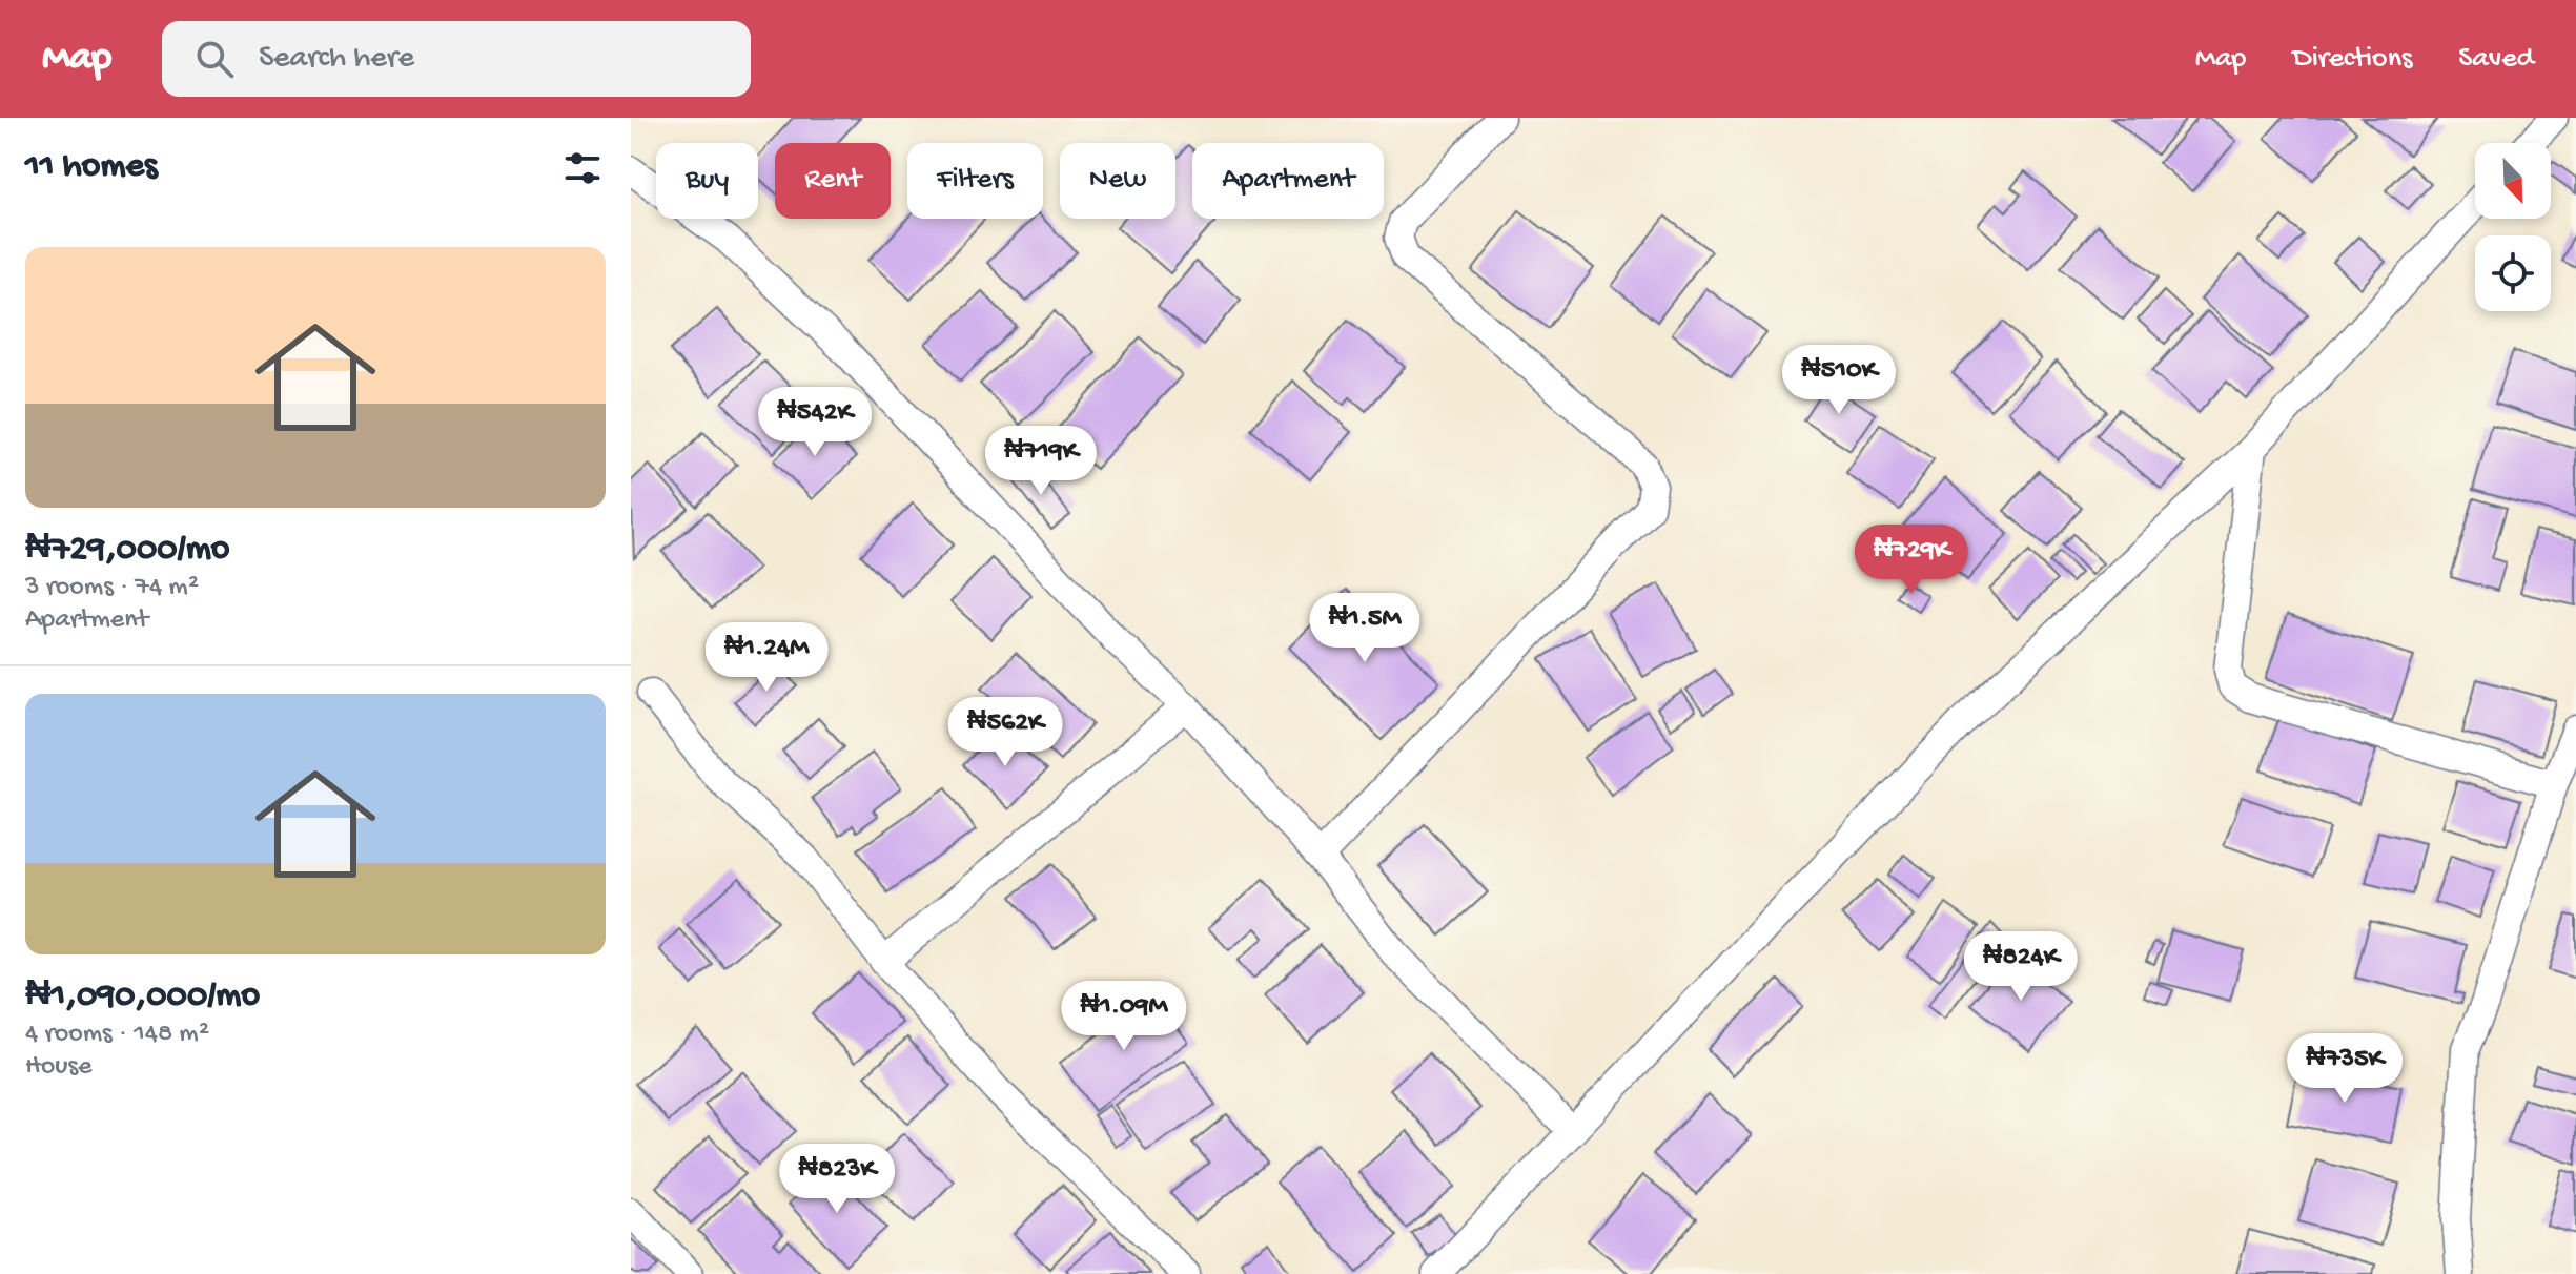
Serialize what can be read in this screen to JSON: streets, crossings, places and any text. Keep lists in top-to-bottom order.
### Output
{
  "north": "bottom right",
  "page": {
    "header": "Map",
    "search": "Search here",
    "nav": ["Map", "Directions", "Saved"],
    "heading": "11 homes",
    "chip": [
      "Buy",
      "Rent",
      "Filters",
      "New",
      "Apartment"
    ],
    "list": [
      {
        "name": "₦729,000/mo",
        "note": "3 rooms · 74 m² · Apartment"
      },
      {
        "name": "₦1,090,000/mo",
        "note": "4 rooms · 148 m² · House"
      }
    ],
    "price": [
      "₦510K",
      "₦542K",
      "₦719K",
      "₦729K",
      "₦1.5M",
      "₦1.24M",
      "₦562K",
      "₦824K",
      "₦1.09M",
      "₦735K",
      "₦823K"
    ]
  }
}
